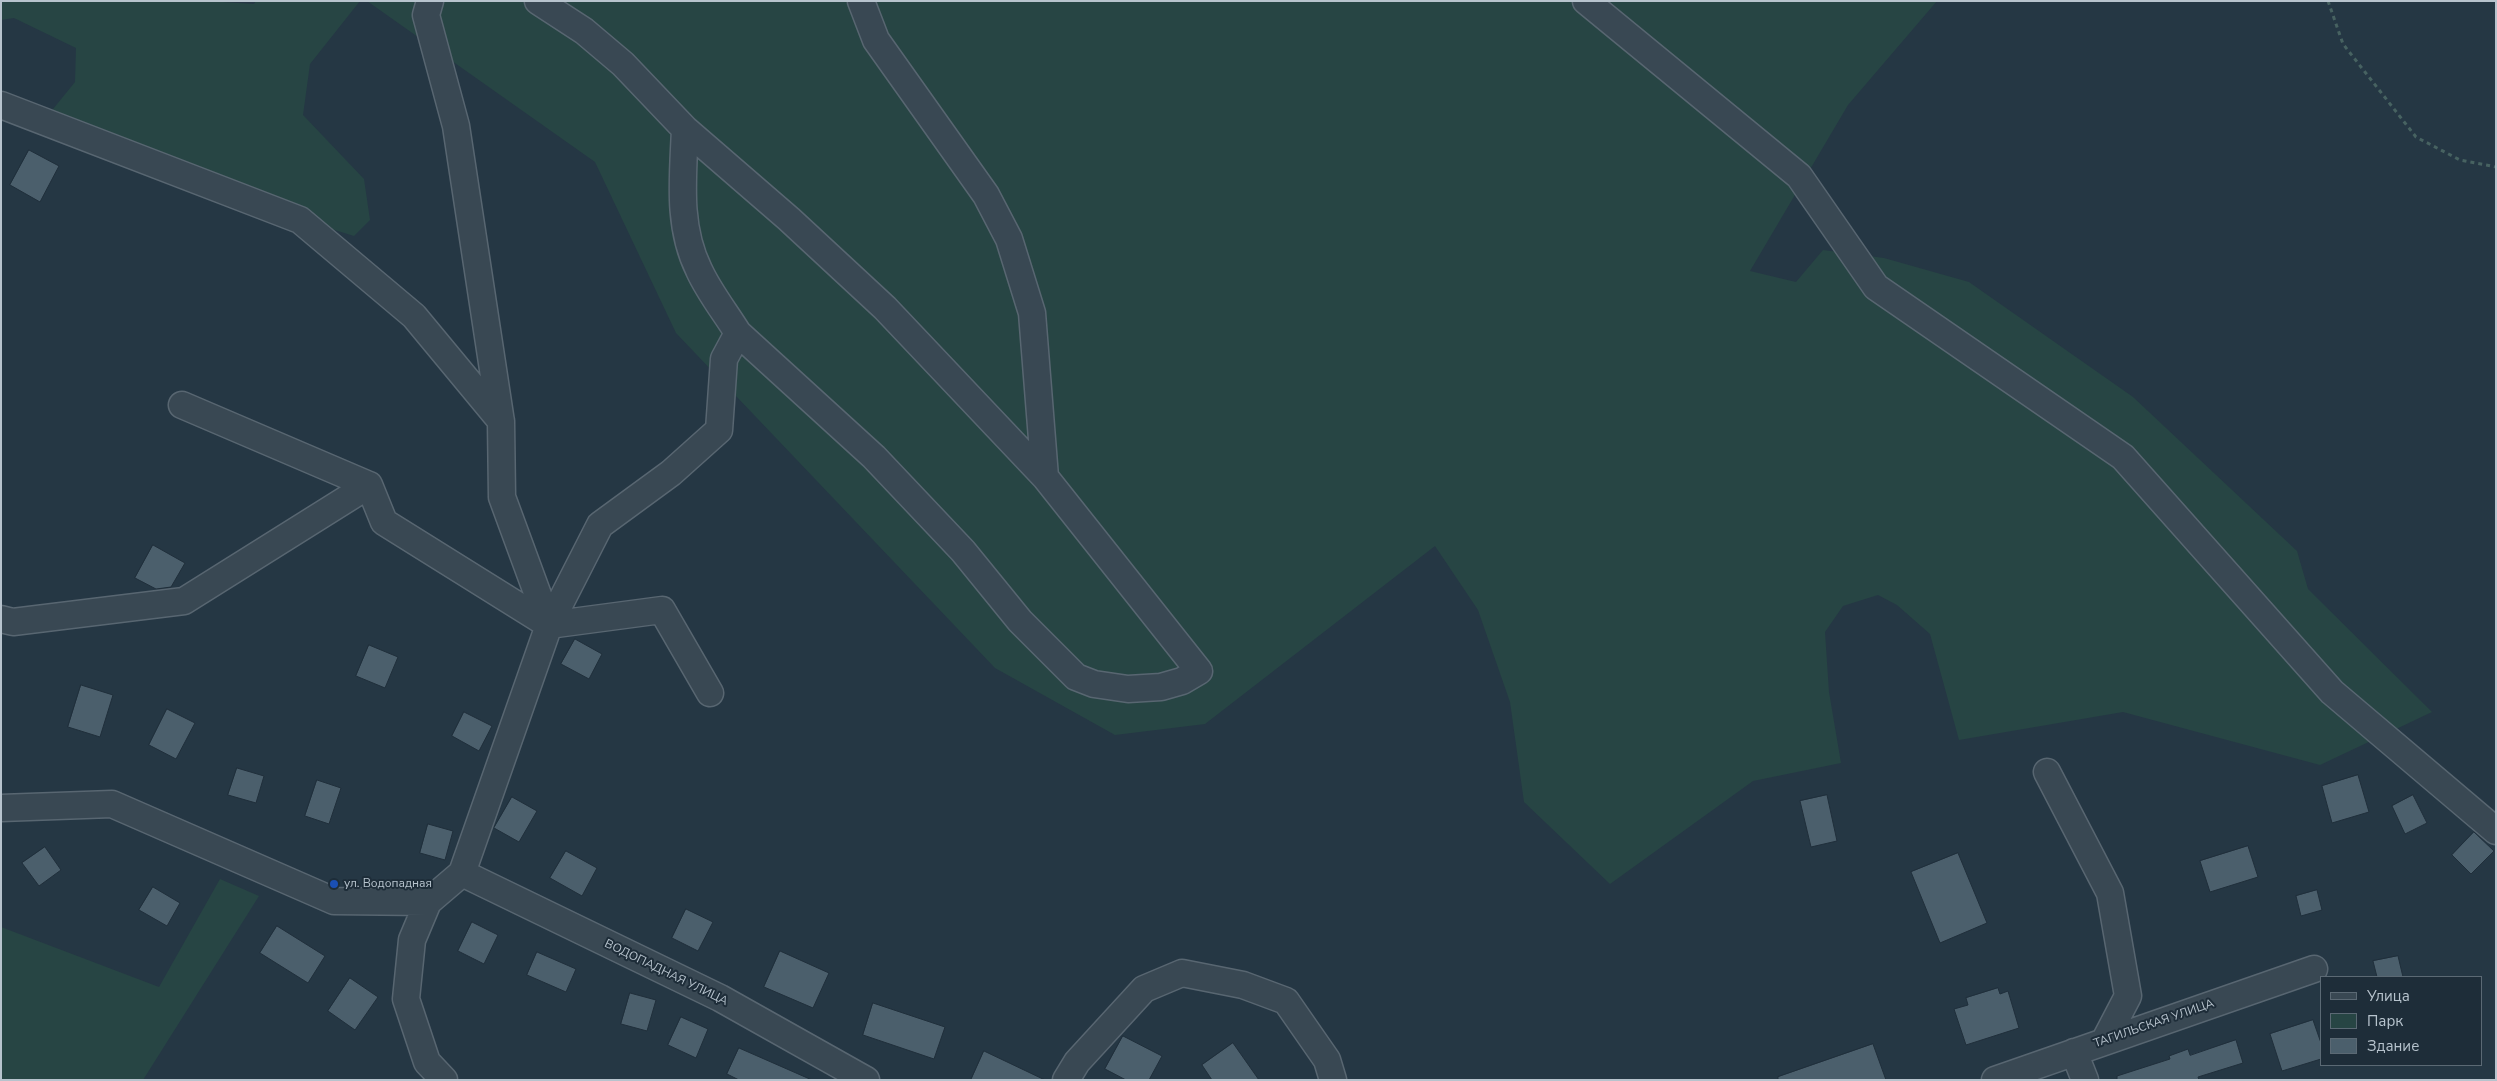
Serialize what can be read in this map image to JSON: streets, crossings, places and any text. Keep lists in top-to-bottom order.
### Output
{
  "streets": {
    "street": ["ВОДОПАДНАЯ УЛИЦА", "ТАГИЛЬСКАЯ УЛИЦА"]
  },
  "places": ["ул. Водопадная"],
  "legend": ["Улица", "Парк", "Здание"]
}
